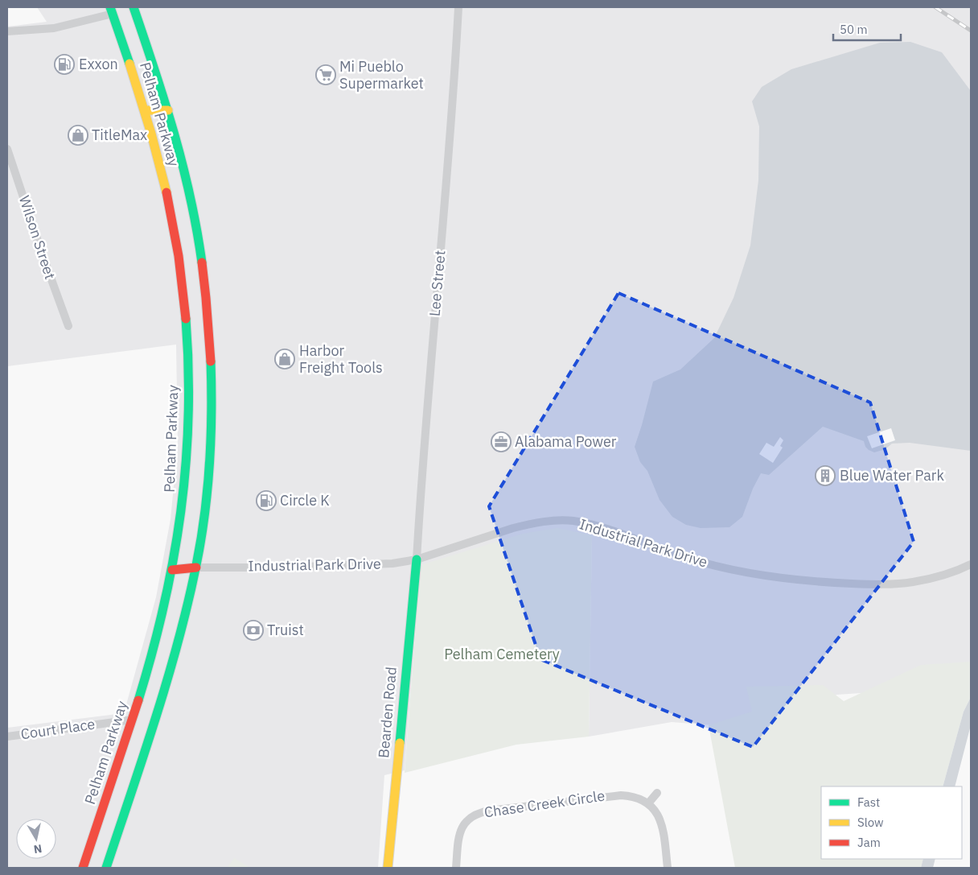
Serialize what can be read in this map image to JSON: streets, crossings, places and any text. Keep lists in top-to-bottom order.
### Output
{
  "streets": {
    "main road": ["Pelham Parkway", "Bearden Road"],
    "street": [
      "Wilson Street",
      "Lee Street",
      "Industrial Park Drive",
      "Court Place",
      "Chase Creek Circle"
    ]
  },
  "crossings": [
    ["Pelham Parkway", "Industrial Park Drive"],
    ["Pelham Parkway", "Court Place"],
    ["Lee Street", "Industrial Park Drive"],
    ["Lee Street", "Bearden Road"],
    ["Industrial Park Drive", "Bearden Road"]
  ],
  "parks": ["Pelham Cemetery"],
  "places": {
    "fuel station": ["Exxon", "Circle K"],
    "supermarket": ["Mi Pueblo Supermarket"],
    "shop": ["TitleMax", "Harbor Freight Tools"],
    "office": ["Alabama Power"],
    "building": ["Blue Water Park"],
    "bank": ["Truist"]
  },
  "legend": ["Fast", "Slow", "Jam"],
  "scale_bar": "50 m",
  "north": "bottom"
}
